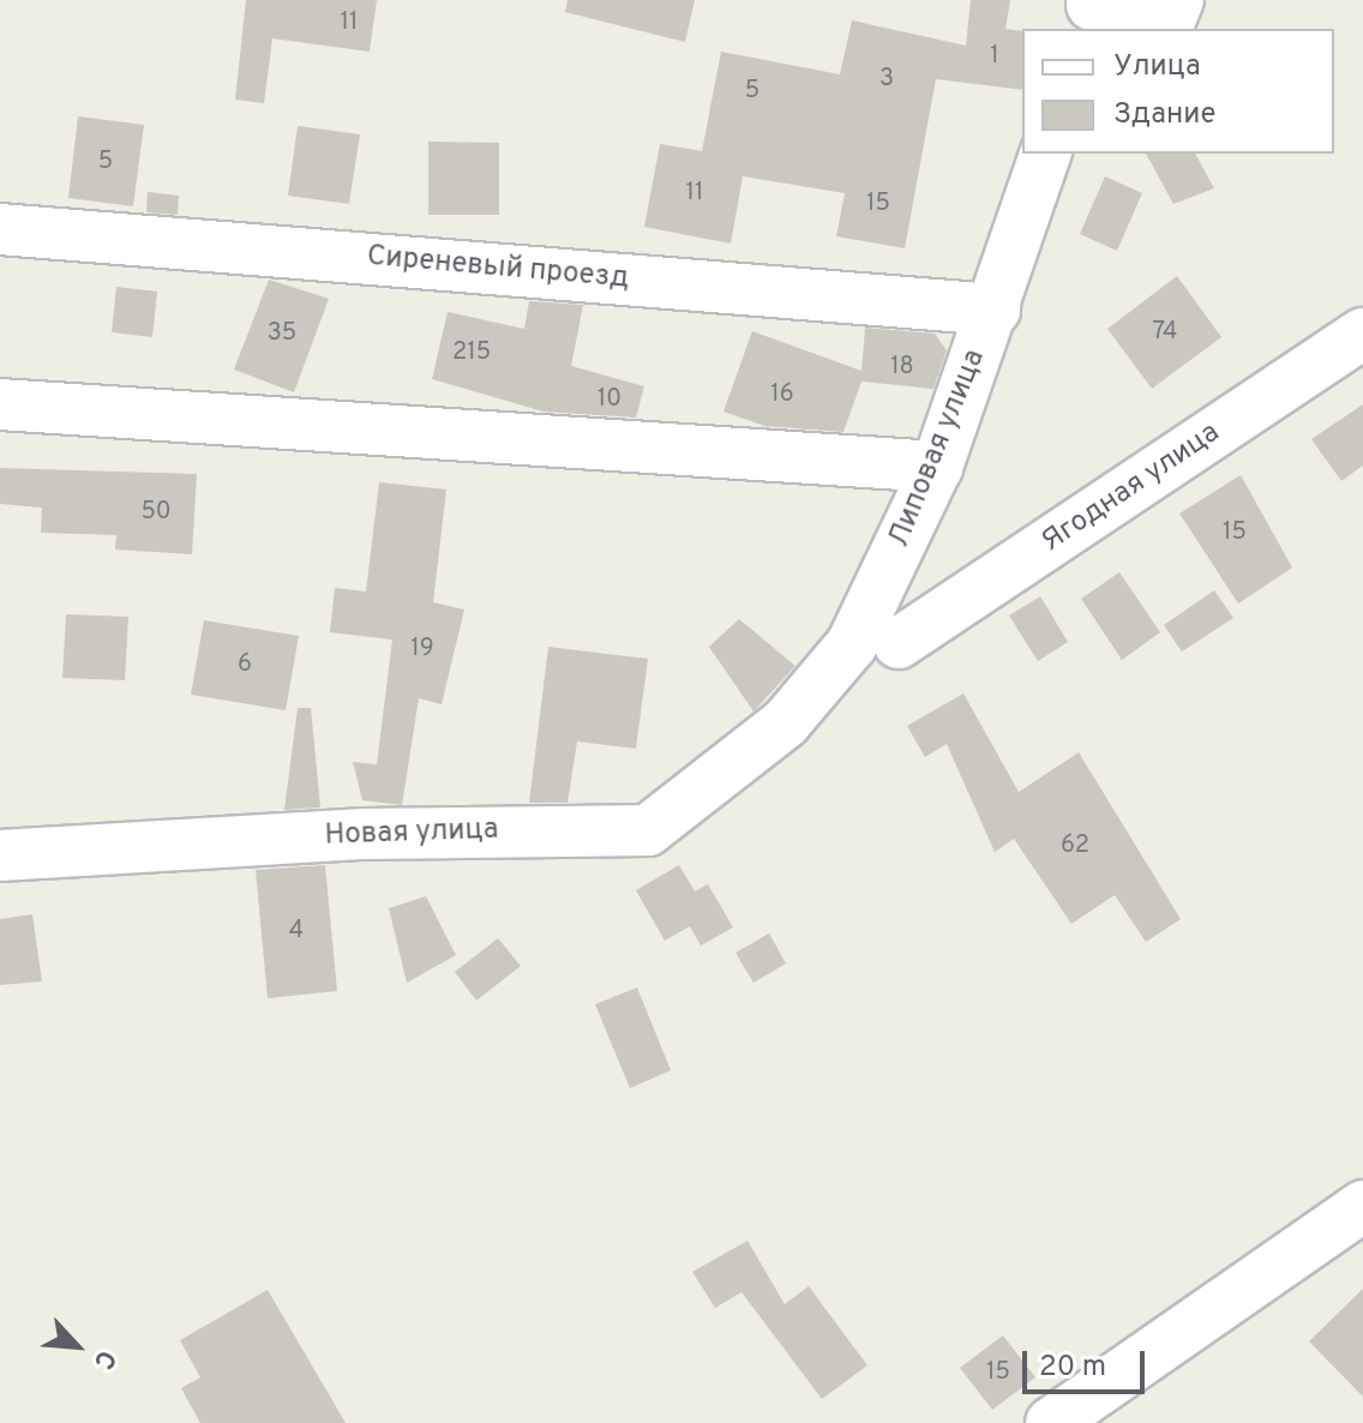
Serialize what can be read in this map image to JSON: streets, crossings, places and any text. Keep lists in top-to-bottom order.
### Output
{
  "streets": {
    "street": [
      "Сиреневый проезд",
      "Липовая улица",
      "Ягодная улица",
      "Новая улица"
    ]
  },
  "crossings": [
    ["Сиреневый проезд", "Липовая улица"],
    ["Липовая улица", "Новая улица"]
  ],
  "house_numbers": [
    "11",
    "1",
    "3",
    "5",
    "5",
    "11",
    "15",
    "74",
    "35",
    "215",
    "18",
    "16",
    "10",
    "50",
    "15",
    "19",
    "6",
    "62",
    "4",
    "15"
  ],
  "legend": ["Улица", "Здание"],
  "scale_bar": "20 m",
  "north": "bottom right"
}
